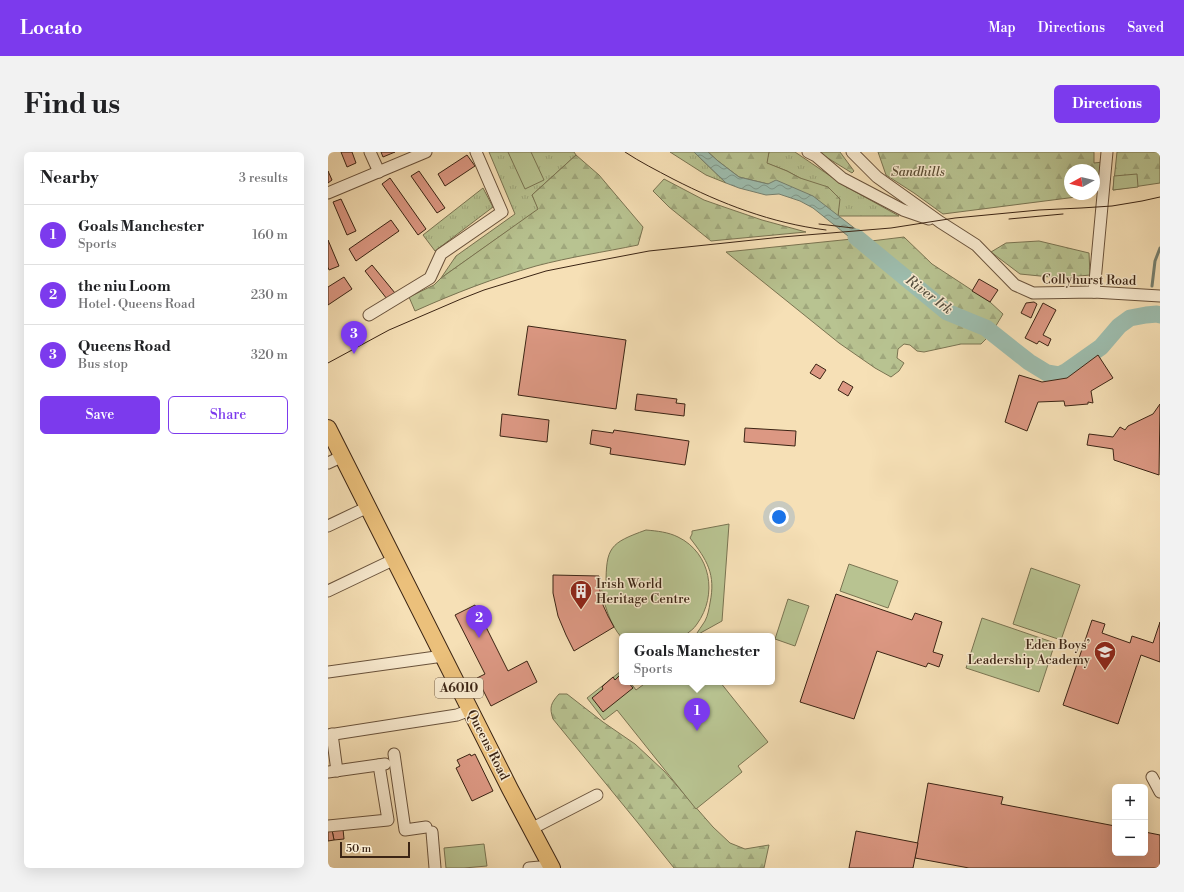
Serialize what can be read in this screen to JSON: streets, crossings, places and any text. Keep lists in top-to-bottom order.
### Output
{
  "streets": {
    "highway": ["A6010", "Queens Road"],
    "street": ["Collyhurst Road"]
  },
  "water": ["River Irk"],
  "parks": ["Sandhills"],
  "places": {
    "building": ["Irish World Heritage Centre"],
    "school or university": ["Eden Boys’ Leadership Academy"]
  },
  "scale_bar": "50 m",
  "north": "left",
  "page": {
    "header": "Locato",
    "nav": ["Map", "Directions", "Saved"],
    "buttons": [
      "Directions",
      ["Save", "Share"]
    ],
    "title": "Find us",
    "heading": ["Nearby", "3 results"],
    "list": [
      {
        "mark": "1",
        "name": "Goals Manchester",
        "note": "Sports",
        "value": "160 m"
      },
      {
        "mark": "2",
        "name": "the niu Loom",
        "note": "Hotel · Queens Road",
        "value": "230 m"
      },
      {
        "mark": "3",
        "name": "Queens Road",
        "note": "Bus stop",
        "value": "320 m"
      }
    ],
    "pins": ["3", "2", "1"],
    "popup": ["Goals Manchester", "Sports"],
    "map_buttons": ["+", "−"],
    "scale": "50 m"
  }
}
